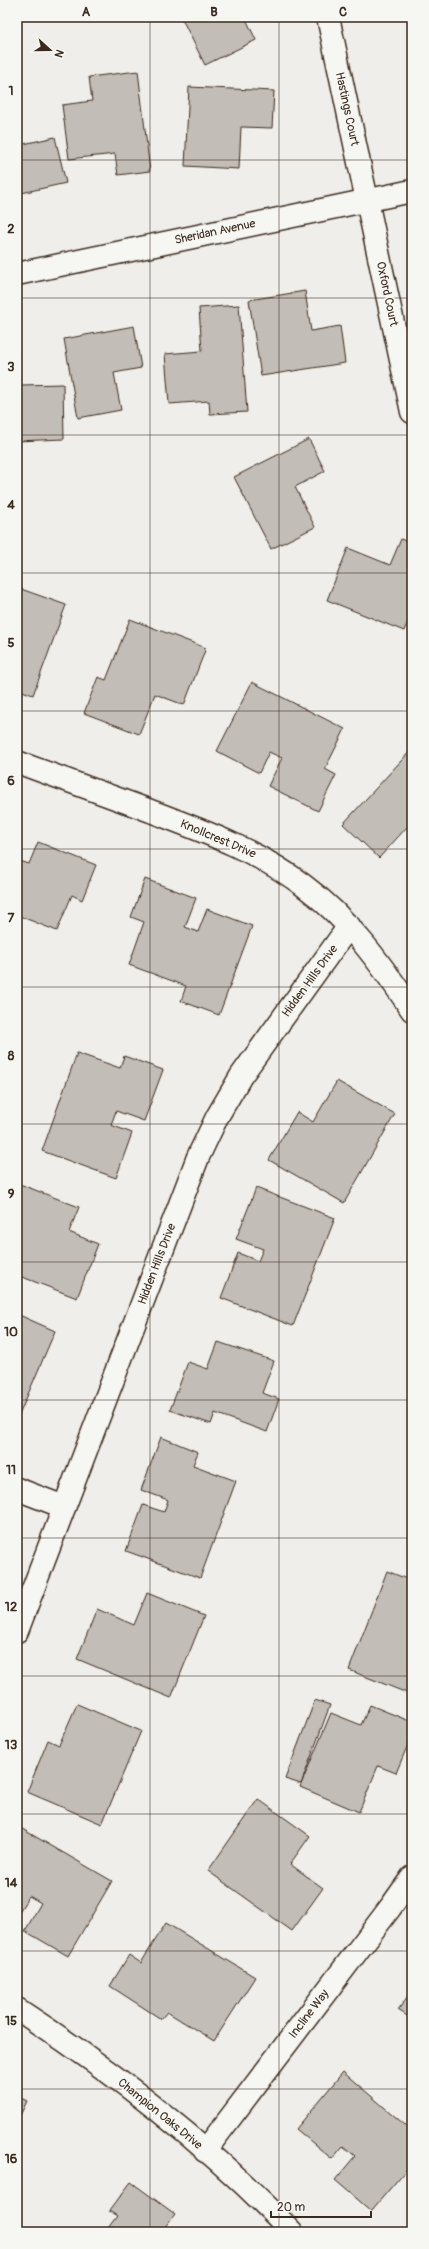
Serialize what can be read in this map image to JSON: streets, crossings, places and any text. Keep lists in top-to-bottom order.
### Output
{
  "streets": {
    "street": [
      "Hastings Court",
      "Sheridan Avenue",
      "Oxford Court",
      "Knollcrest Drive",
      "Hidden Hills Drive",
      "Incline Way",
      "Champion Oaks Drive"
    ]
  },
  "crossings": [
    ["Hastings Court", "Sheridan Avenue"],
    ["Hastings Court", "Oxford Court"],
    ["Sheridan Avenue", "Oxford Court"],
    ["Knollcrest Drive", "Hidden Hills Drive"],
    ["Incline Way", "Champion Oaks Drive"]
  ],
  "scale_bar": "20 m",
  "north": "right",
  "grid": {
    "columns": ["A", "B", "C"],
    "rows": [
      "1",
      "2",
      "3",
      "4",
      "5",
      "6",
      "7",
      "8",
      "9",
      "10",
      "11",
      "12",
      "13",
      "14",
      "15",
      "16"
    ]
  }
}
